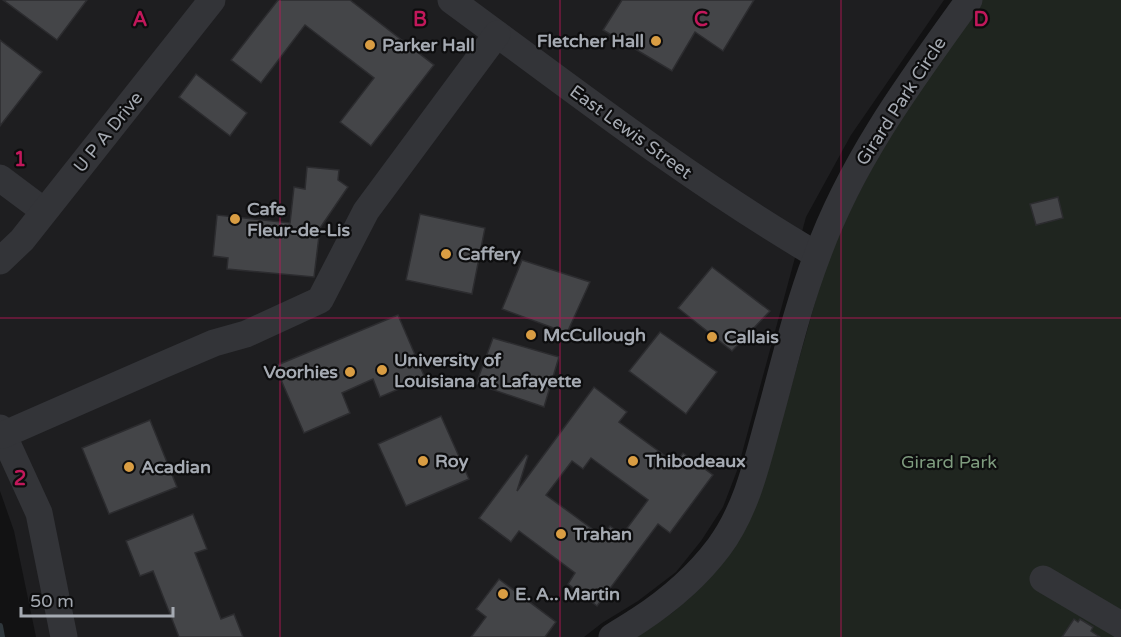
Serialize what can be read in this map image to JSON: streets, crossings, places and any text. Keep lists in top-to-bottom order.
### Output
{
  "streets": {
    "street": ["Girard Park Circle", "U P A Drive", "East Lewis Street"]
  },
  "crossings": [
    ["Girard Park Circle", "East Lewis Street"]
  ],
  "parks": ["Girard Park"],
  "places": [
    "Fletcher Hall",
    "Parker Hall",
    "Cafe Fleur-de-Lis",
    "Caffery",
    "McCullough",
    "Callais",
    "University of Louisiana at Lafayette",
    "Voorhies",
    "Roy",
    "Thibodeaux",
    "Acadian",
    "Trahan",
    "E. A.. Martin"
  ],
  "scale_bar": "50 m",
  "grid": {
    "columns": [
      "A",
      "B",
      "C",
      "D"
    ],
    "rows": ["1", "2"]
  }
}
